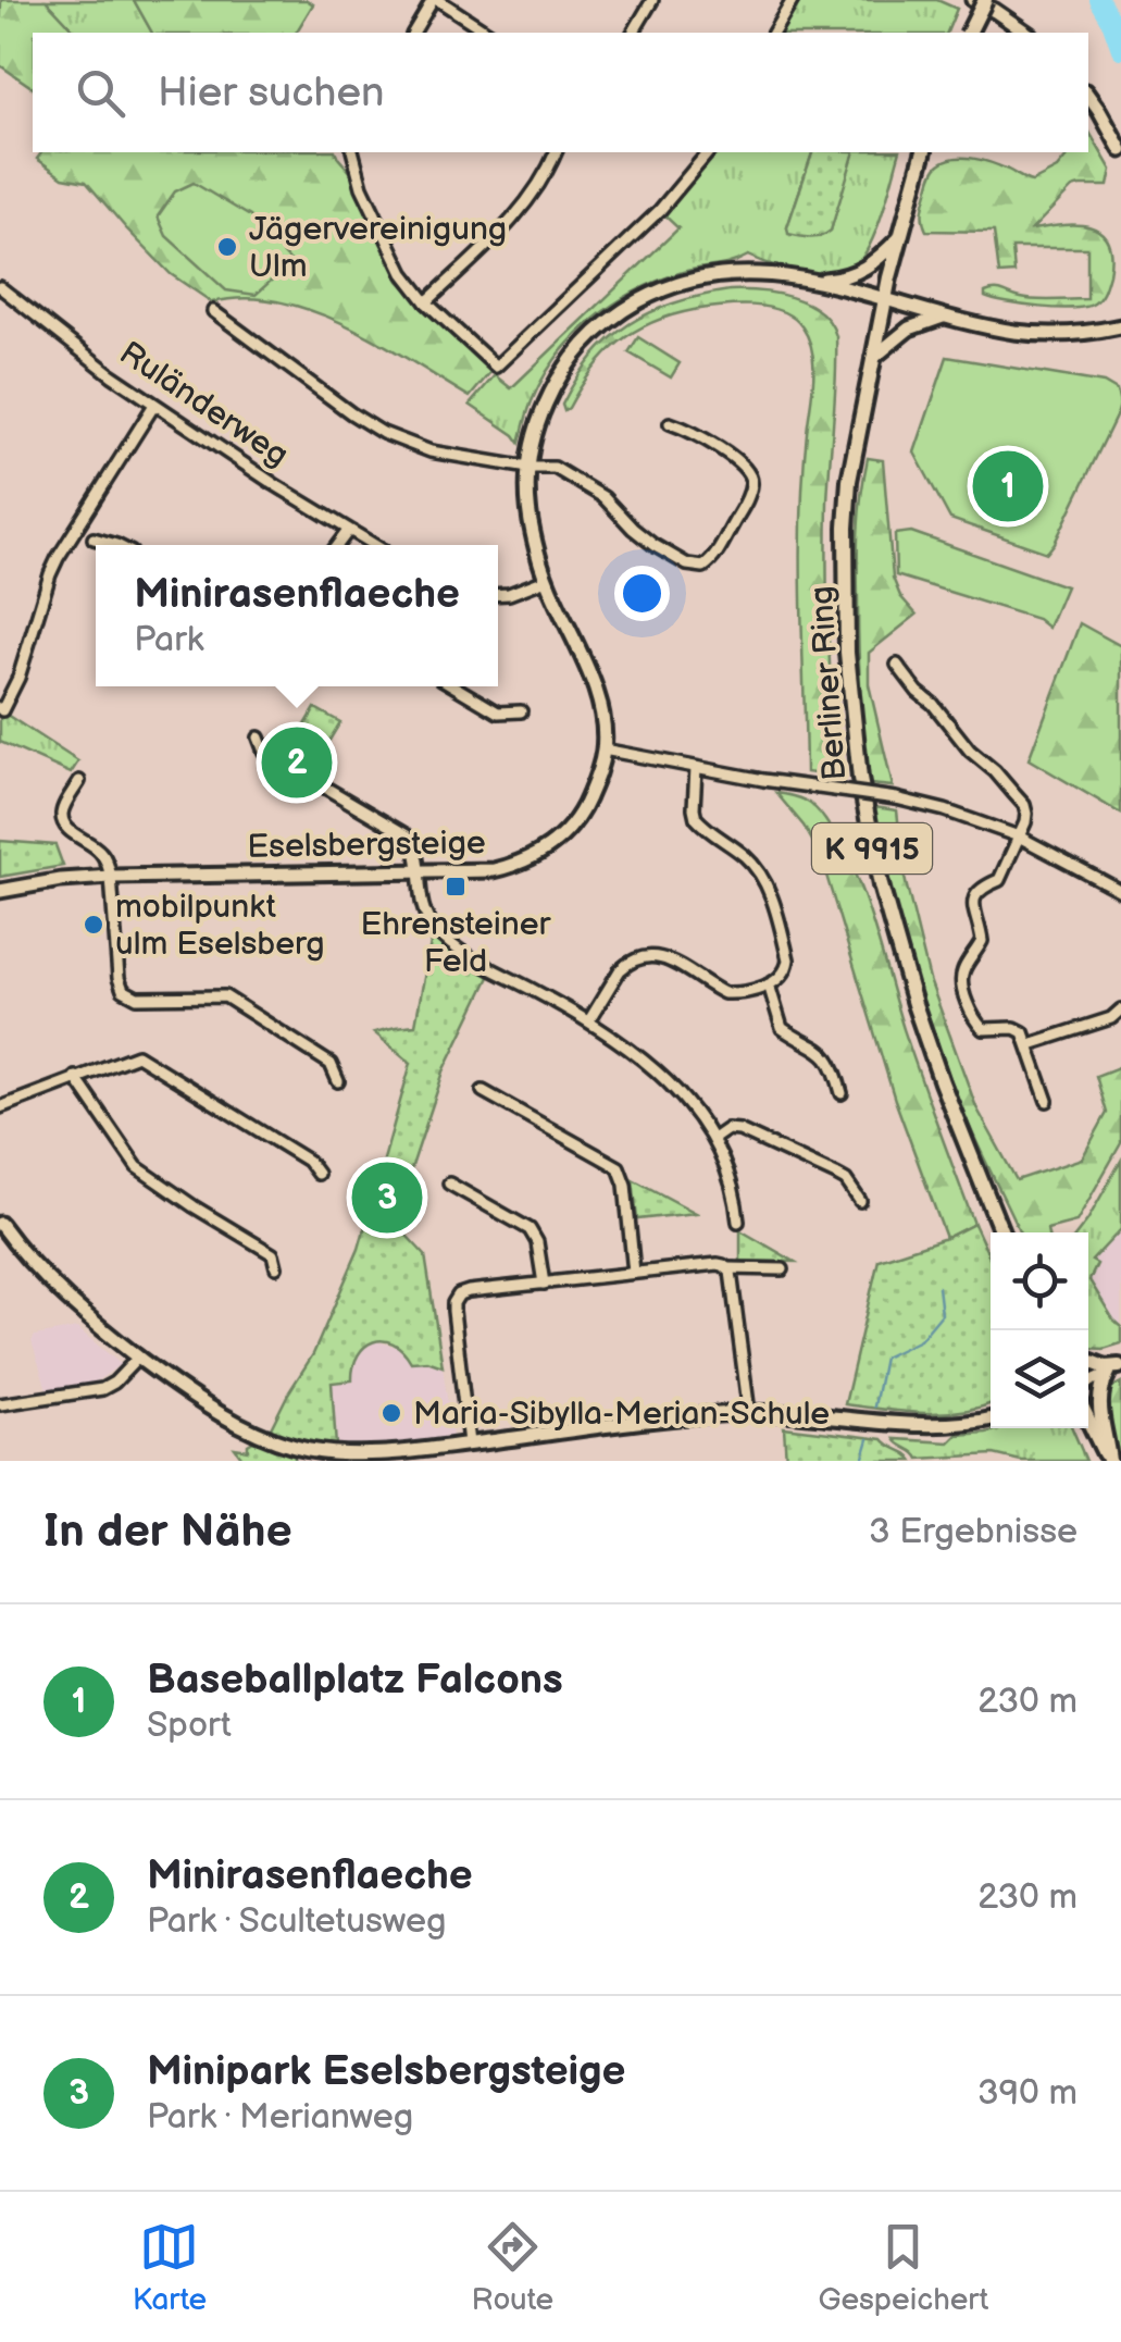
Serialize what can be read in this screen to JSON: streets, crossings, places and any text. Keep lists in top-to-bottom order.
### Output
{
  "streets": {
    "main road": ["Berliner Ring", "K 9915"],
    "street": ["Ruländerweg", "Eselsbergsteige"]
  },
  "crossings": [
    ["Berliner Ring", "Eselsbergsteige"],
    ["Berliner Ring", "K 9915"],
    ["Eselsbergsteige", "K 9915"]
  ],
  "places": {
    "other": ["Jägervereinigung Ulm", "mobilpunkt ulm Eselsberg", "Maria-Sibylla-Merian-Schule"],
    "transit": ["Ehrensteiner Feld"]
  },
  "page": {
    "search": "Hier suchen",
    "pins": ["1", "2", "3"],
    "popup": ["Minirasenflaeche", "Park"],
    "heading": ["In der Nähe", "3 Ergebnisse"],
    "list": [
      {
        "mark": "1",
        "name": "Baseballplatz Falcons",
        "note": "Sport",
        "value": "230 m"
      },
      {
        "mark": "2",
        "name": "Minirasenflaeche",
        "note": "Park · Scultetusweg",
        "value": "230 m"
      },
      {
        "mark": "3",
        "name": "Minipark Eselsbergsteige",
        "note": "Park · Merianweg",
        "value": "390 m"
      }
    ],
    "nav": ["Karte", "Route", "Gespeichert"]
  }
}
